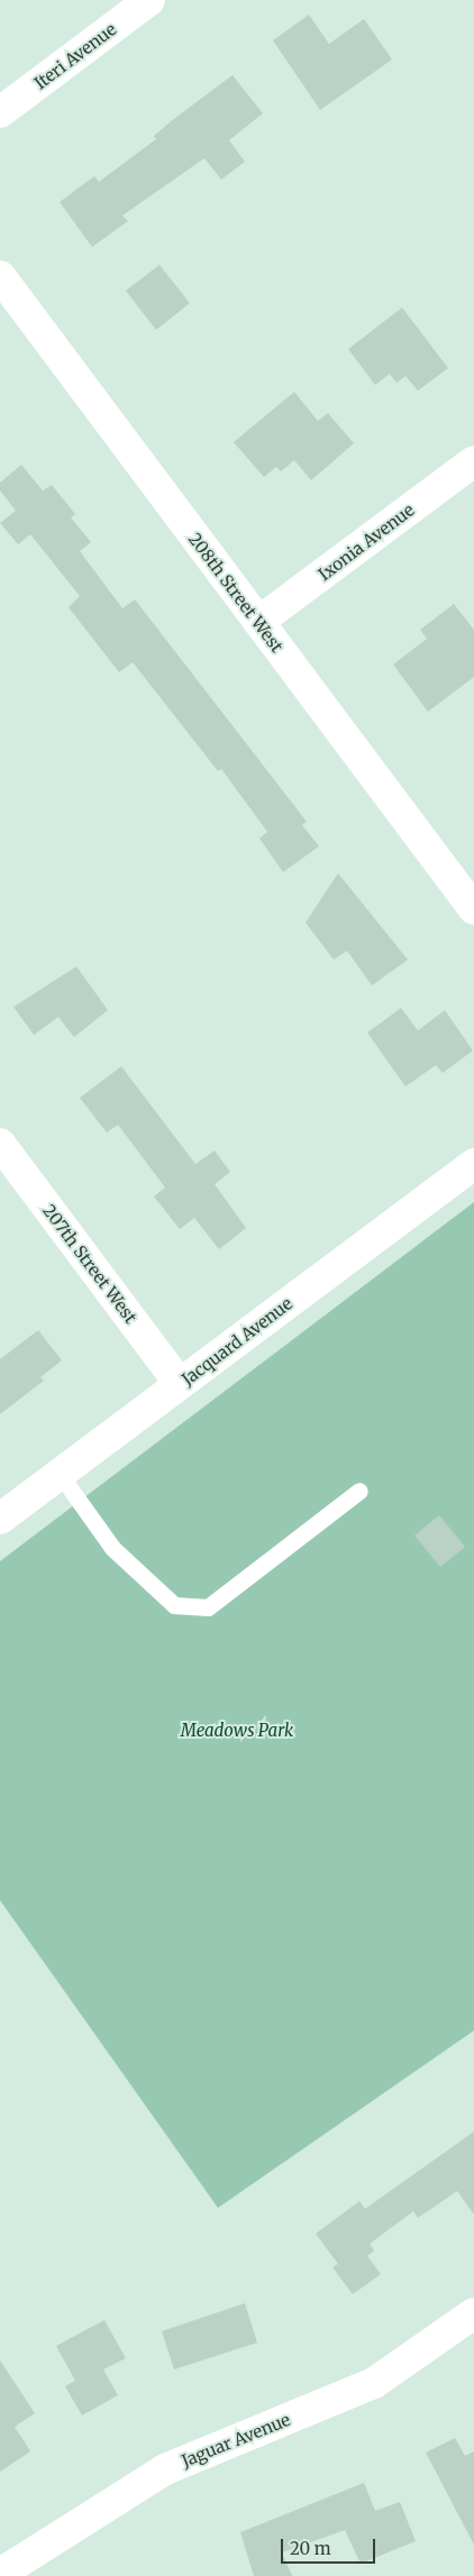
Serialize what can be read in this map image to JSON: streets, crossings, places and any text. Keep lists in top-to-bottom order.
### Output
{
  "streets": {
    "street": [
      "Iteri Avenue",
      "Ixonia Avenue",
      "208th Street West",
      "207th Street West",
      "Jacquard Avenue",
      "Jaguar Avenue"
    ]
  },
  "crossings": [
    ["Ixonia Avenue", "208th Street West"],
    ["207th Street West", "Jacquard Avenue"]
  ],
  "parks": ["Meadows Park"],
  "scale_bar": "20 m"
}
